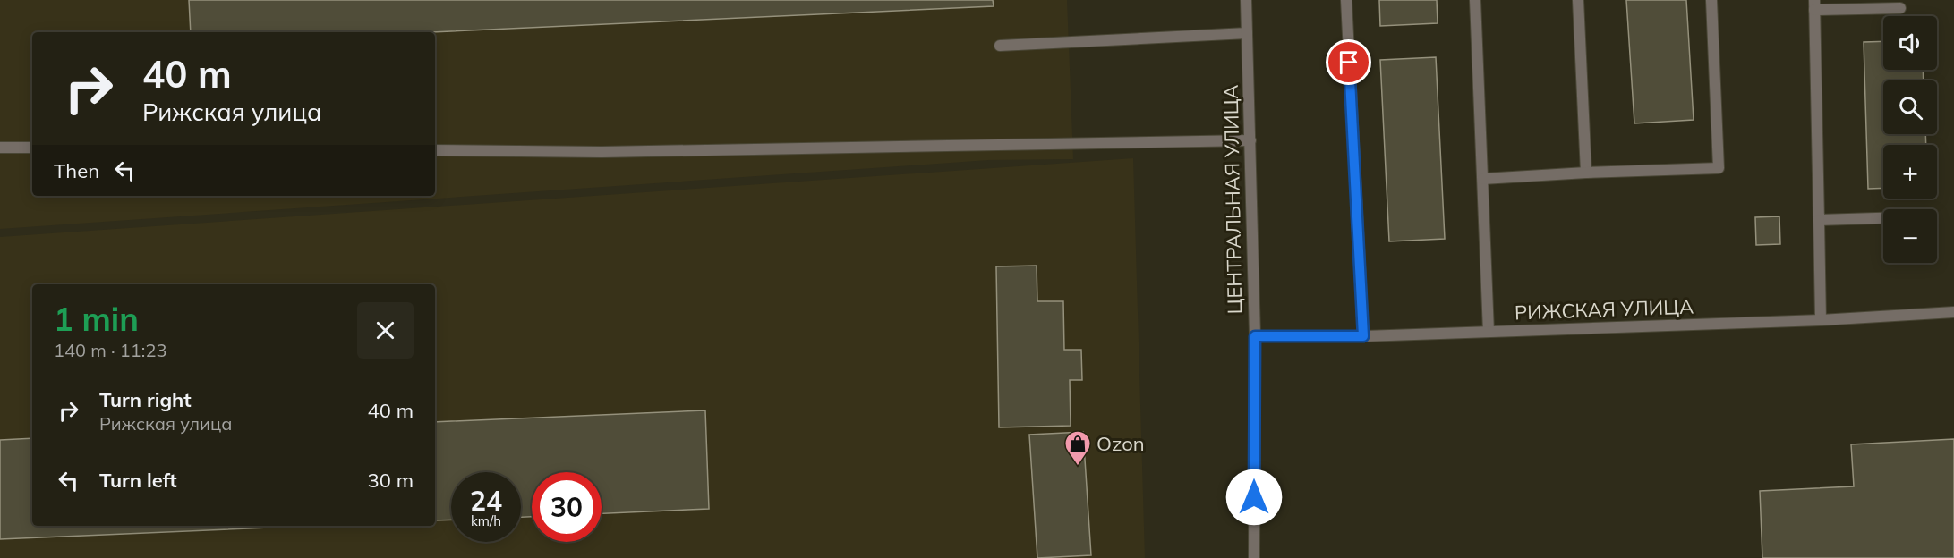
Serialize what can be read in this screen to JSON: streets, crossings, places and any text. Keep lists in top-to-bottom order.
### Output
{
  "streets": {
    "street": ["ЦЕНТРАЛЬНАЯ УЛИЦА", "РИЖСКАЯ УЛИЦА"]
  },
  "crossings": [
    ["ЦЕНТРАЛЬНАЯ УЛИЦА", "РИЖСКАЯ УЛИЦА"]
  ],
  "places": {
    "shop": ["Ozon"]
  },
  "page": {
    "map_buttons": ["+", "−"],
    "turn": ["40 m", "Рижская улица"],
    "then": "Then",
    "heading": ["1 min", "140 m · 11:23"],
    "list": [
      {
        "name": "Turn right",
        "note": "Рижская улица",
        "value": "40 m"
      },
      {
        "name": "Turn left",
        "value": "30 m"
      }
    ],
    "speed": "24 km/h",
    "limit": "30"
  }
}
